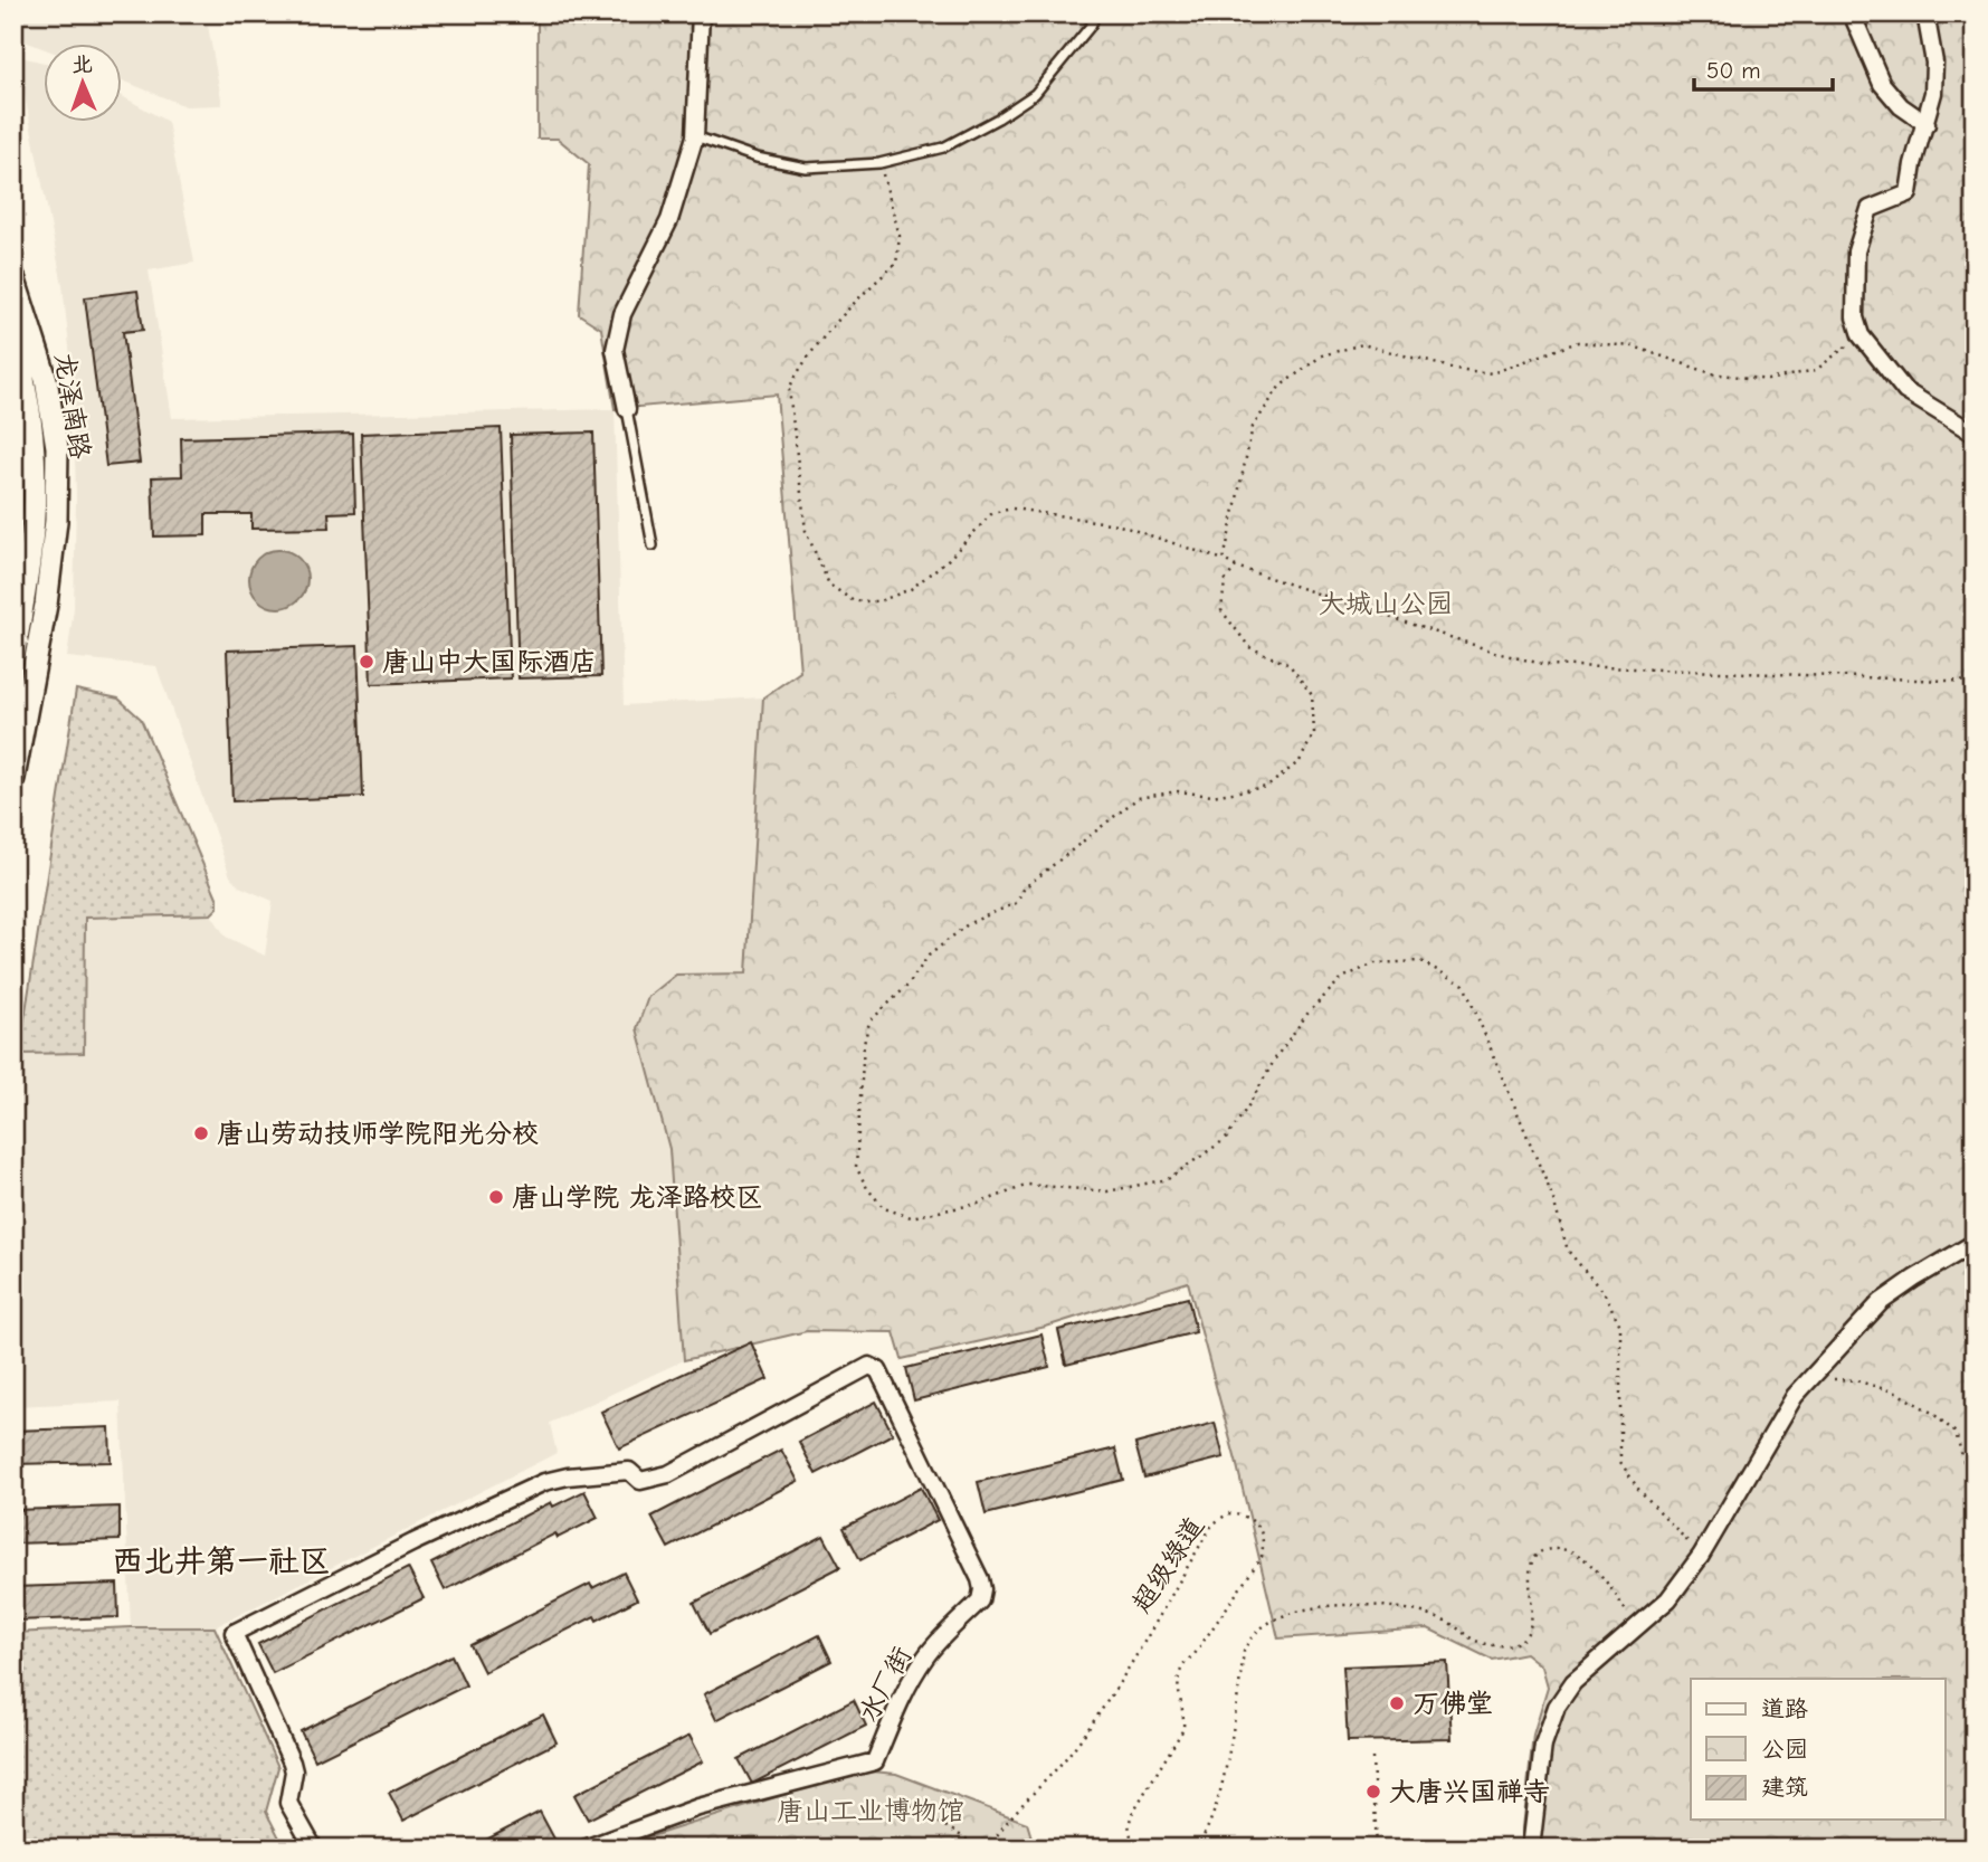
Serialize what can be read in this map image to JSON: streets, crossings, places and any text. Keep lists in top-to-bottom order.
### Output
{
  "streets": {
    "main road": ["龙泽南路"],
    "street": ["水厂街"],
    "path": ["超级绿道"]
  },
  "districts": ["西北井第一社区"],
  "parks": ["大城山公园", "唐山工业博物馆"],
  "places": [
    "唐山中大国际酒店",
    "唐山劳动技师学院阳光分校",
    "唐山学院 龙泽路校区",
    "万佛堂",
    "大唐兴国禅寺"
  ],
  "legend": ["道路", "公园", "建筑"],
  "scale_bar": "50 m",
  "north": "top"
}
